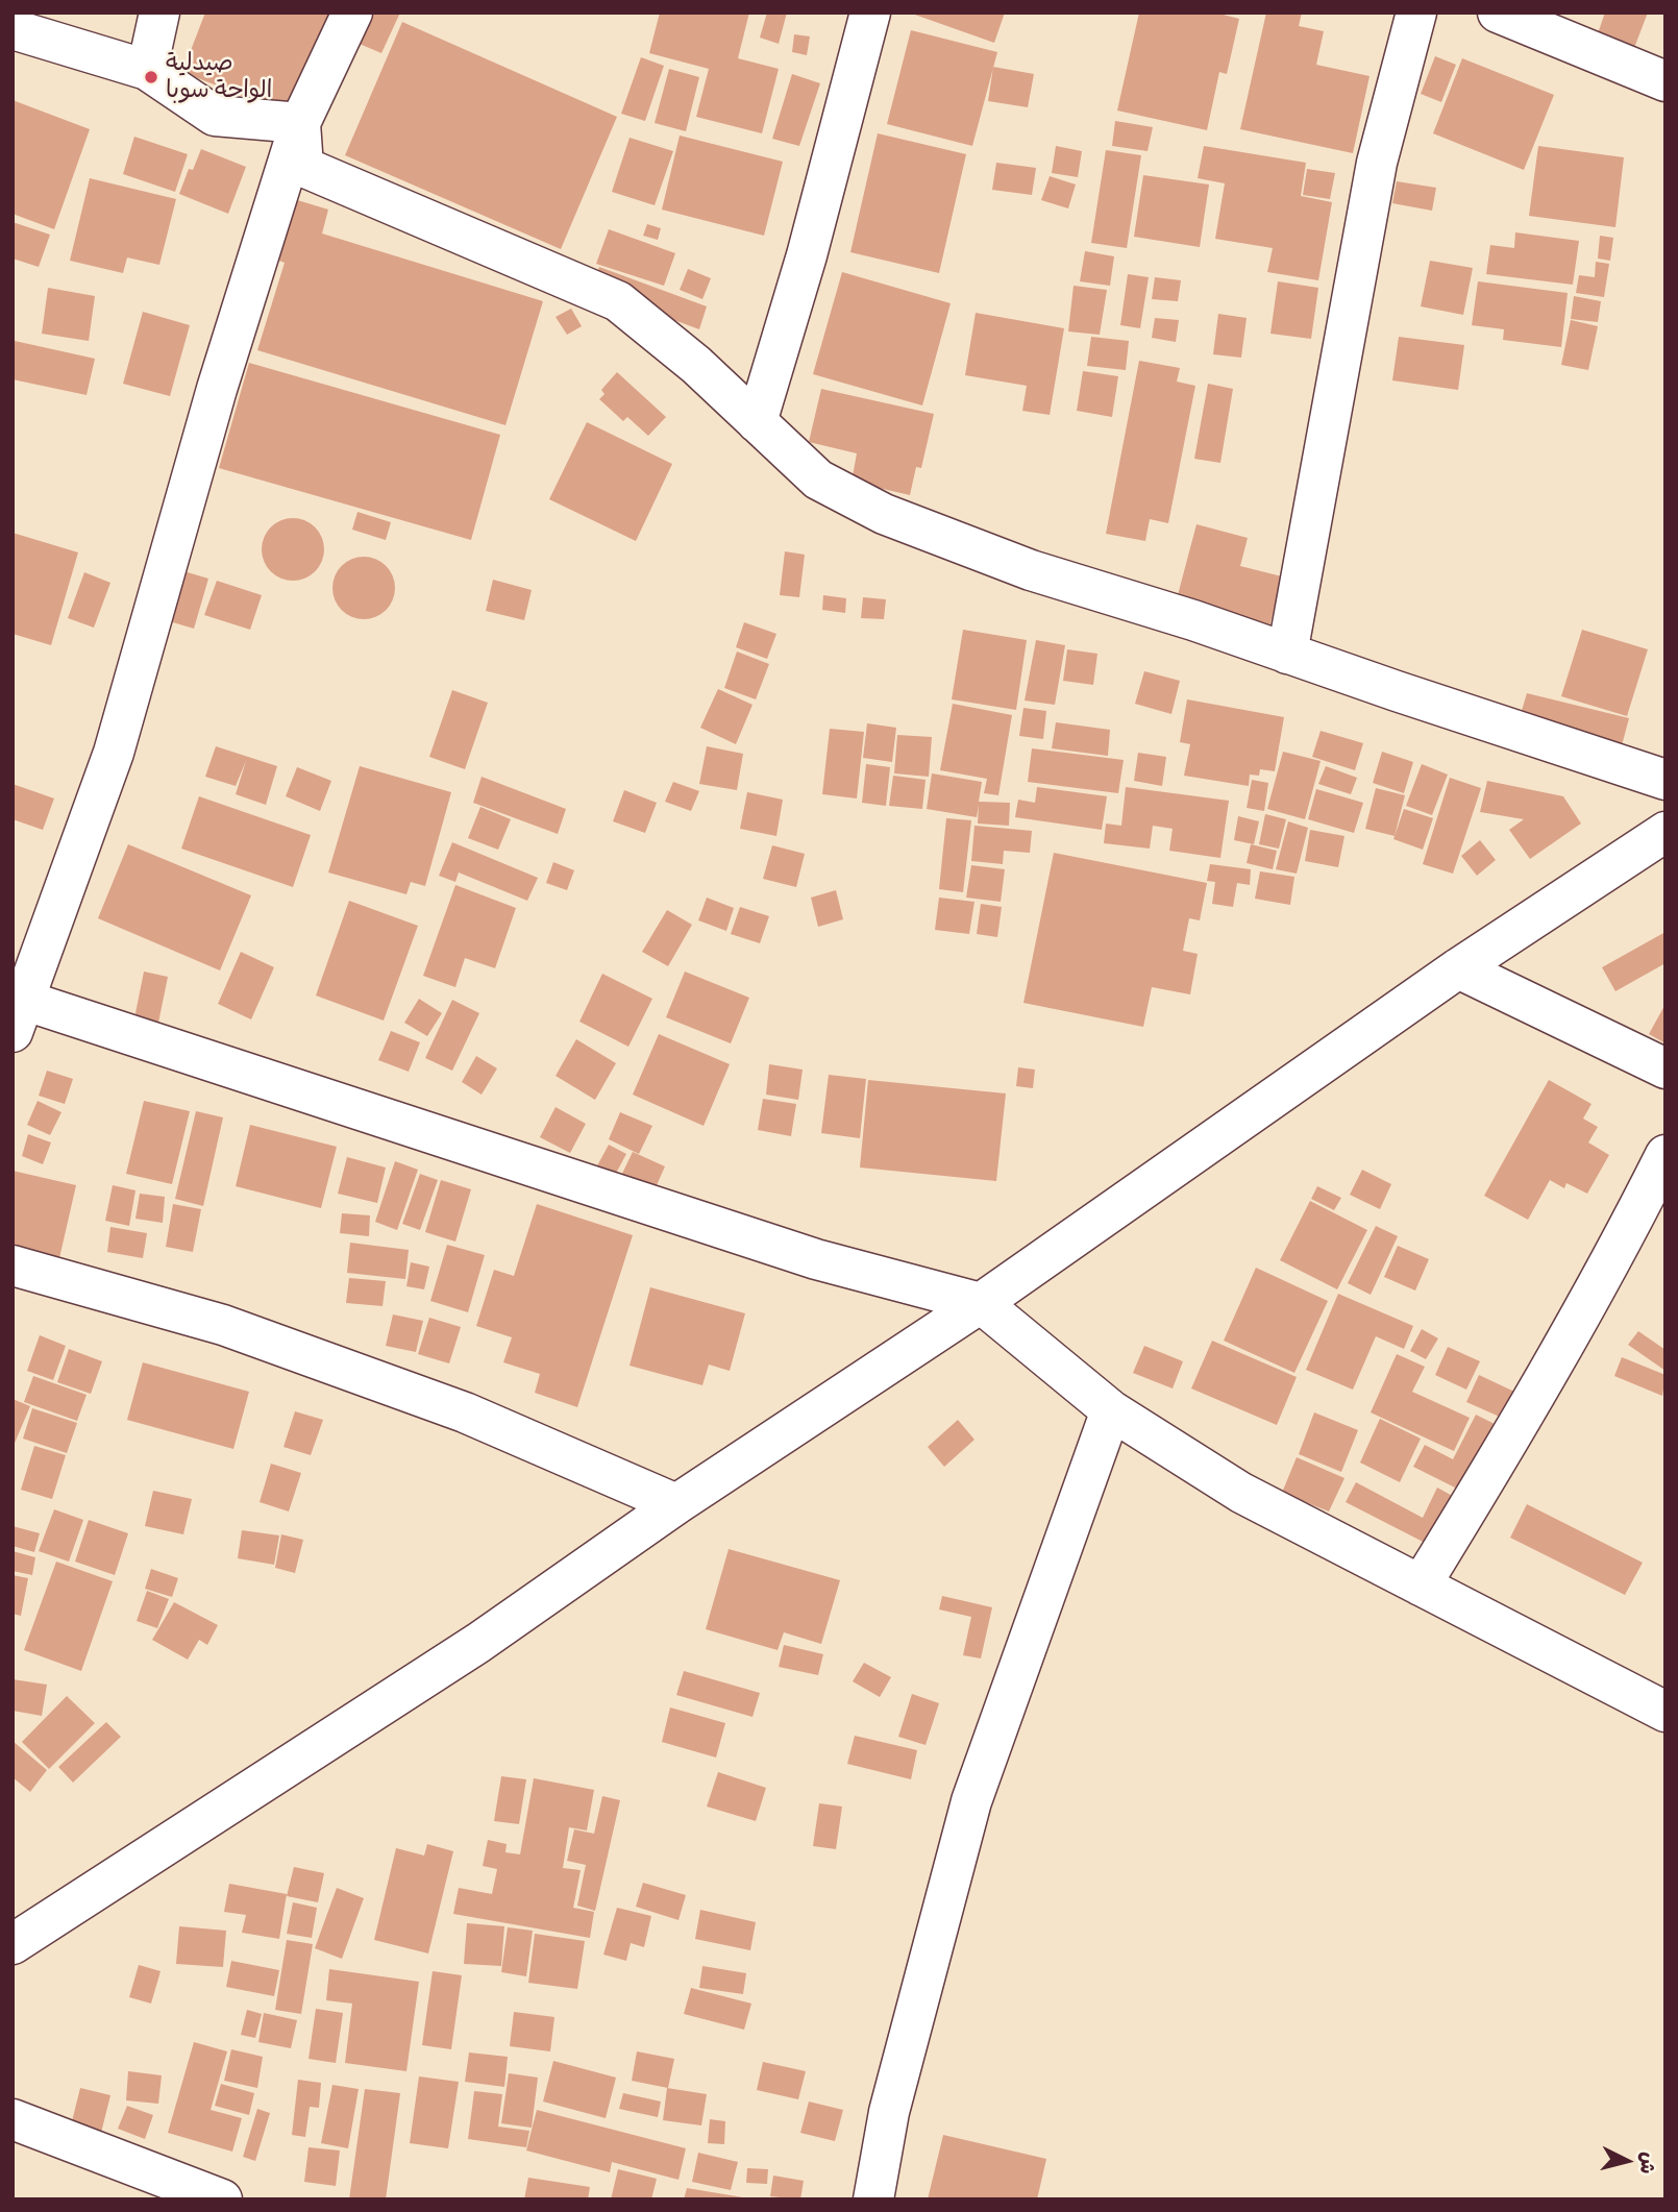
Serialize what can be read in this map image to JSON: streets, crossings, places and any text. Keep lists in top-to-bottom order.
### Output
{
  "places": ["صيدلية الواحة سوبا"],
  "north": "right"
}
